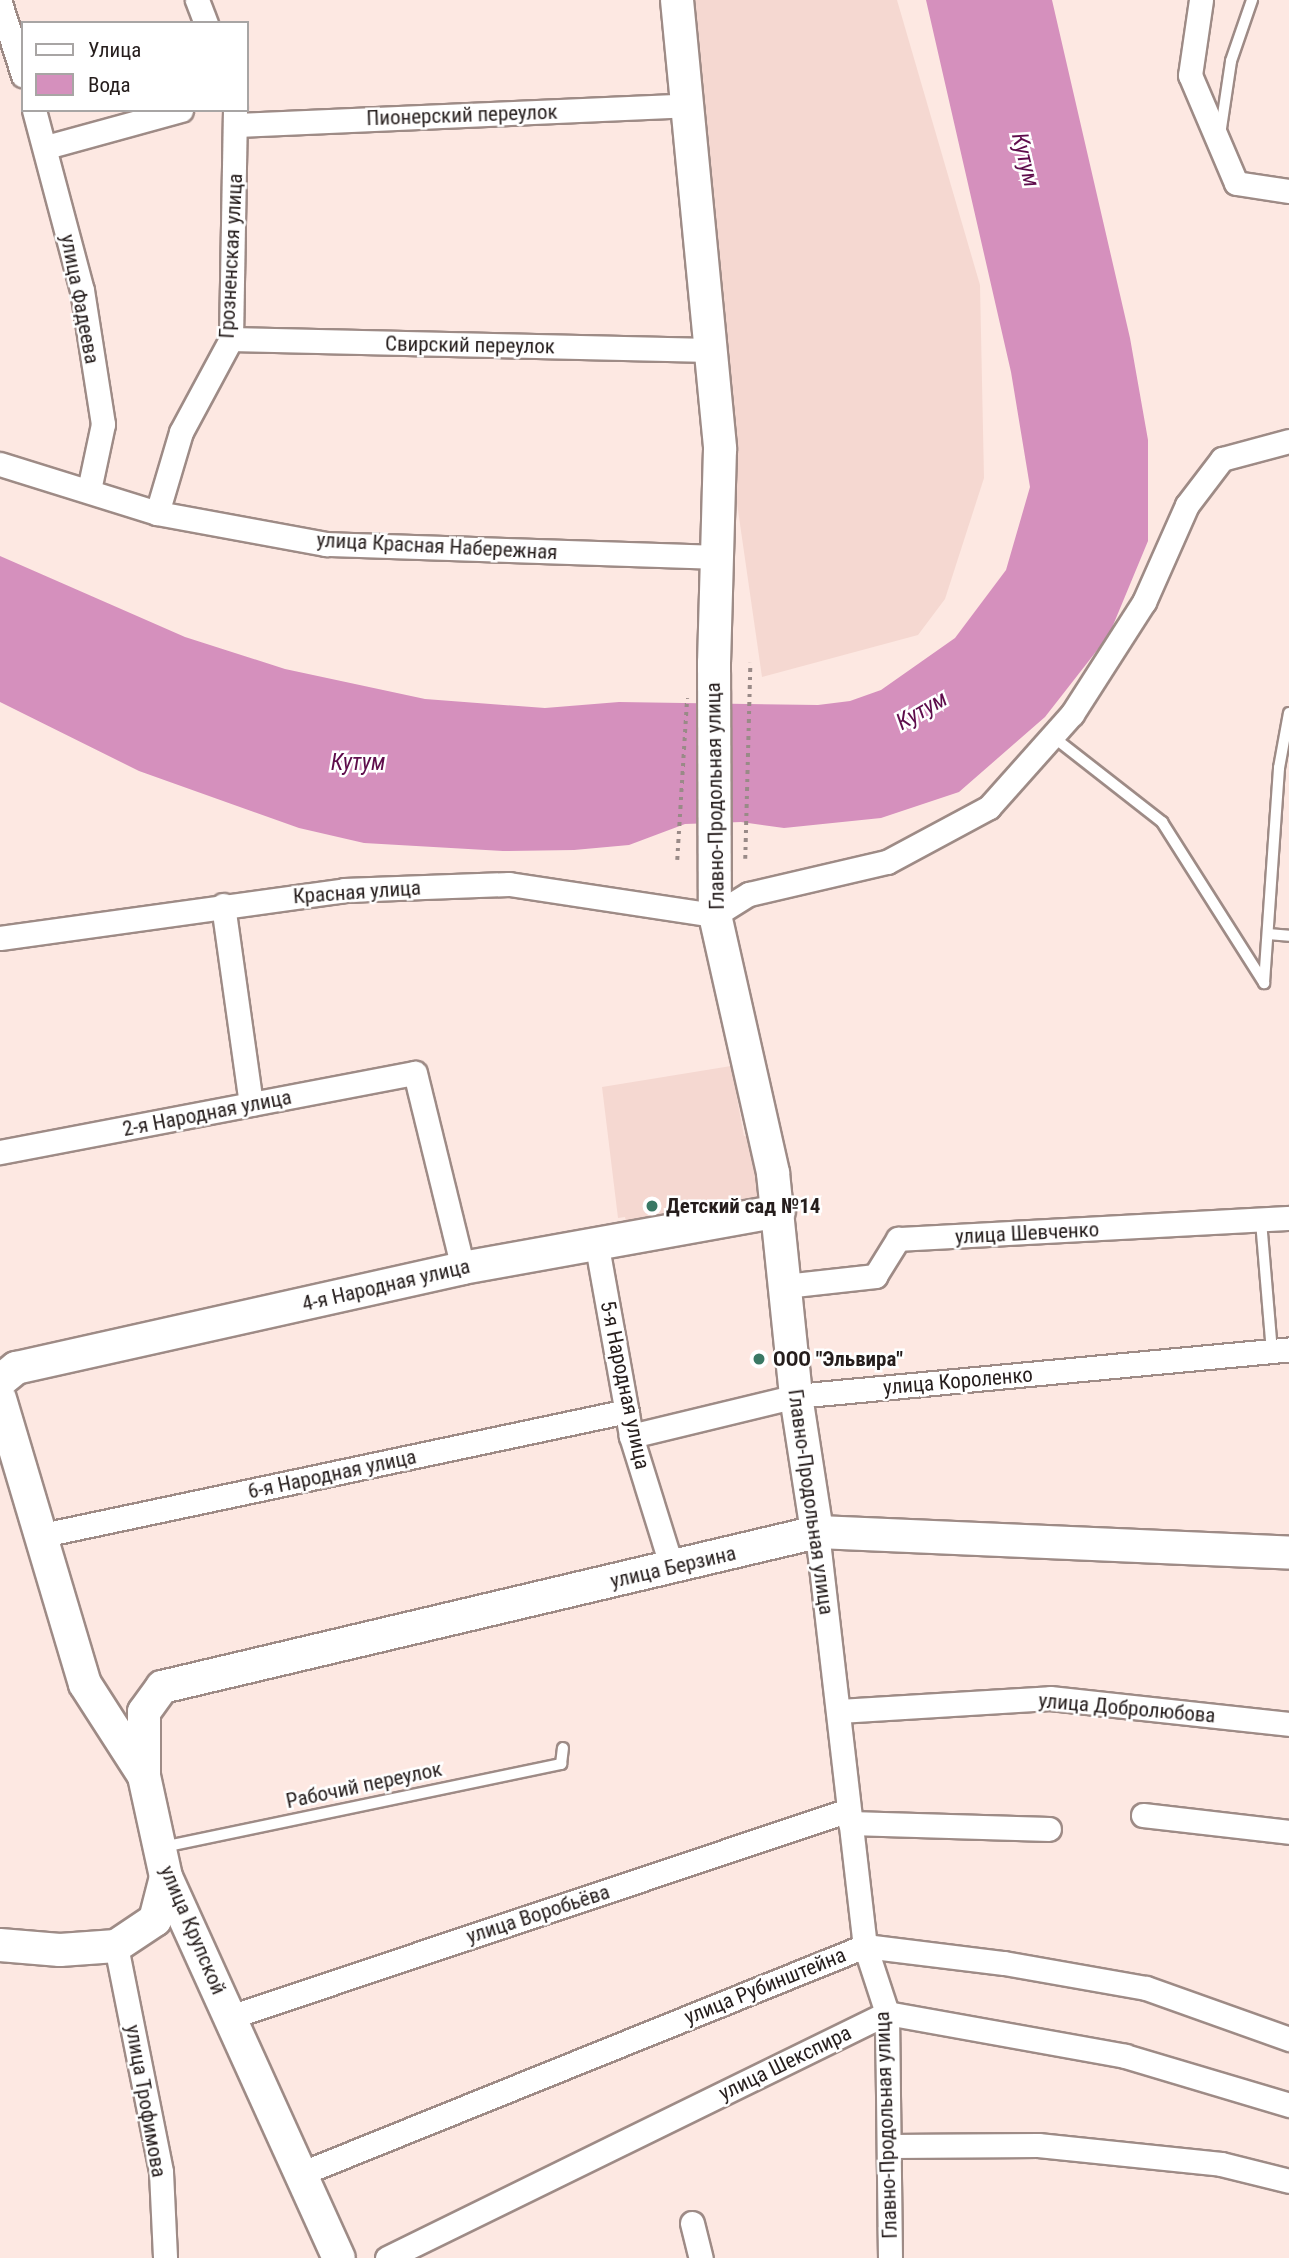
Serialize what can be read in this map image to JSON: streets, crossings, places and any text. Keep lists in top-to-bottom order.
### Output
{
  "streets": {
    "street": [
      "Пионерский переулок",
      "Грозненская улица",
      "улица Фадеева",
      "Свирский переулок",
      "улица Красная Набережная",
      "Главно-Продольная улица",
      "Красная улица",
      "2-я Народная улица",
      "улица Шевченко",
      "4-я Народная улица",
      "улица Короленко",
      "5-я Народная улица",
      "6-я Народная улица",
      "улица Берзина",
      "улица Добролюбова",
      "улица Воробьёва",
      "улица Крупской",
      "улица Рубинштейна",
      "улица Шекспира",
      "улица Трофимова"
    ],
    "lane": ["Рабочий переулок"]
  },
  "crossings": [
    ["Пионерский переулок", "Грозненская улица"],
    ["Грозненская улица", "Свирский переулок"],
    ["Грозненская улица", "улица Красная Набережная"],
    ["улица Фадеева", "улица Красная Набережная"],
    ["улица Красная Набережная", "Главно-Продольная улица"],
    ["Главно-Продольная улица", "Красная улица"],
    ["Главно-Продольная улица", "улица Шевченко"],
    ["Главно-Продольная улица", "4-я Народная улица"],
    ["Главно-Продольная улица", "улица Короленко"],
    ["Главно-Продольная улица", "улица Берзина"],
    ["Главно-Продольная улица", "улица Добролюбова"],
    ["Главно-Продольная улица", "улица Воробьёва"],
    ["Главно-Продольная улица", "улица Рубинштейна"],
    ["Главно-Продольная улица", "улица Шекспира"],
    ["2-я Народная улица", "4-я Народная улица"],
    ["4-я Народная улица", "5-я Народная улица"],
    ["улица Короленко", "5-я Народная улица"],
    ["5-я Народная улица", "6-я Народная улица"],
    ["5-я Народная улица", "улица Берзина"],
    ["6-я Народная улица", "улица Крупской"],
    ["улица Берзина", "улица Крупской"],
    ["Рабочий переулок", "улица Крупской"],
    ["улица Воробьёва", "улица Крупской"],
    ["улица Крупской", "улица Рубинштейна"]
  ],
  "water": ["Кутум"],
  "places": ["Детский сад №14", "ООО \"Эльвира\""],
  "legend": ["Улица", "Вода"]
}
